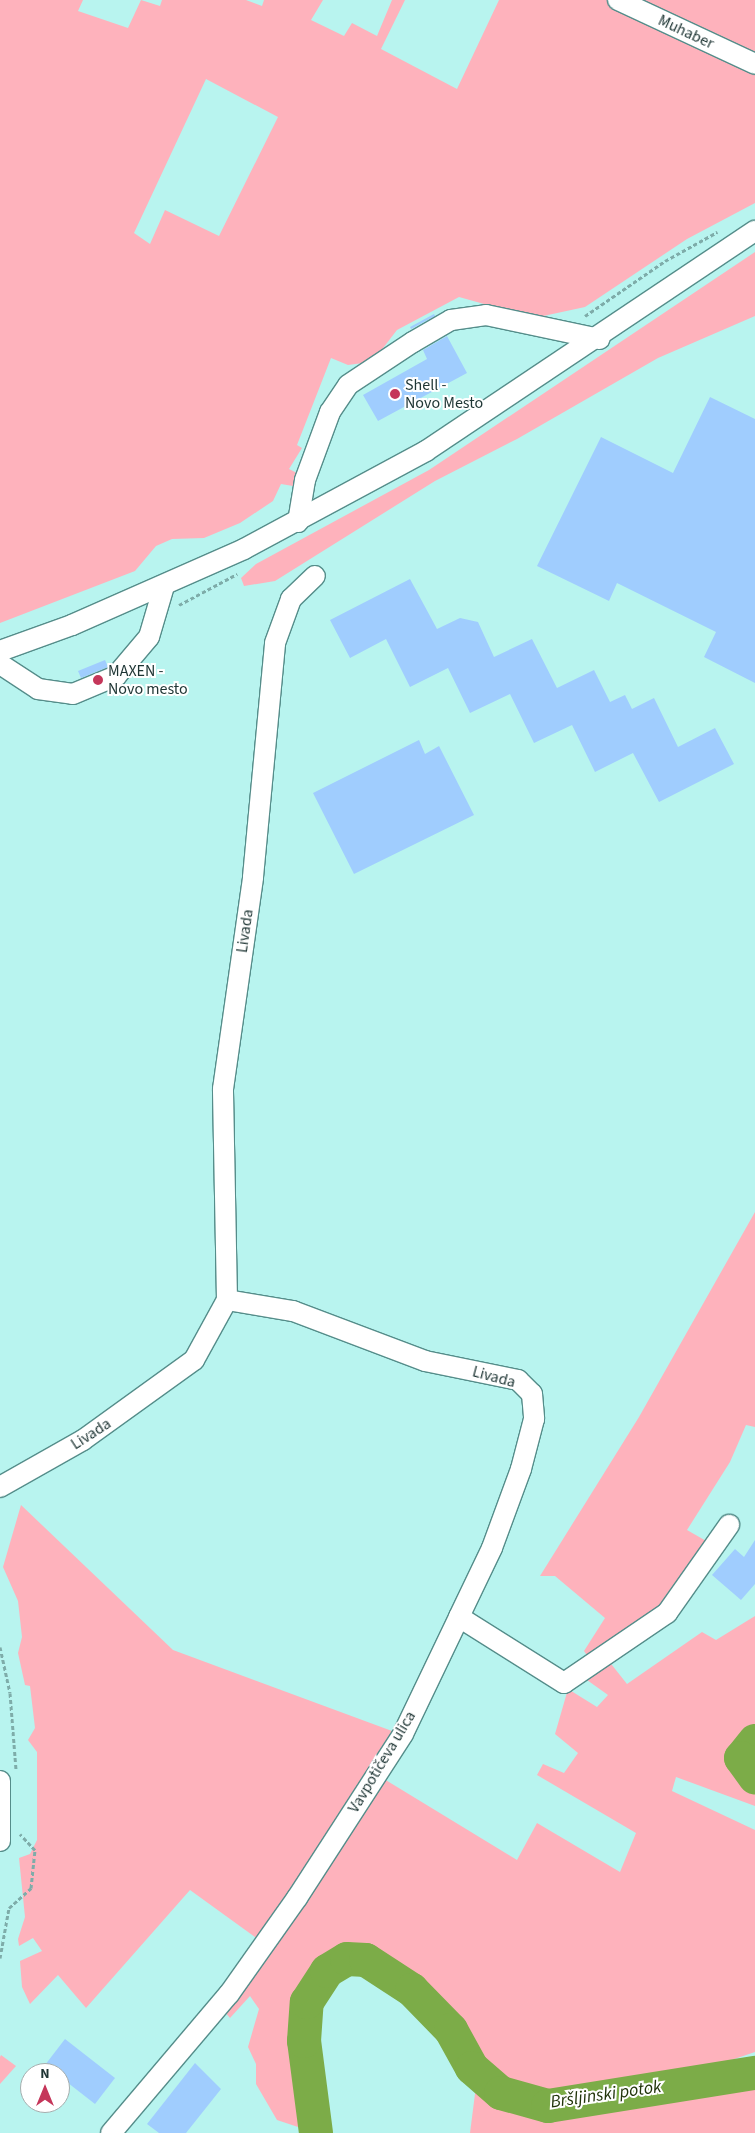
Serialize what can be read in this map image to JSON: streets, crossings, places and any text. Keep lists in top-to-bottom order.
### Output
{
  "streets": {
    "street": ["Muhaber", "Livada", "Vavpotičeva ulica"]
  },
  "crossings": [
    ["Livada", "Vavpotičeva ulica"]
  ],
  "water": ["Bršljinski potok"],
  "places": ["Shell - Novo Mesto", "MAXEN - Novo mesto"],
  "north": "top"
}
